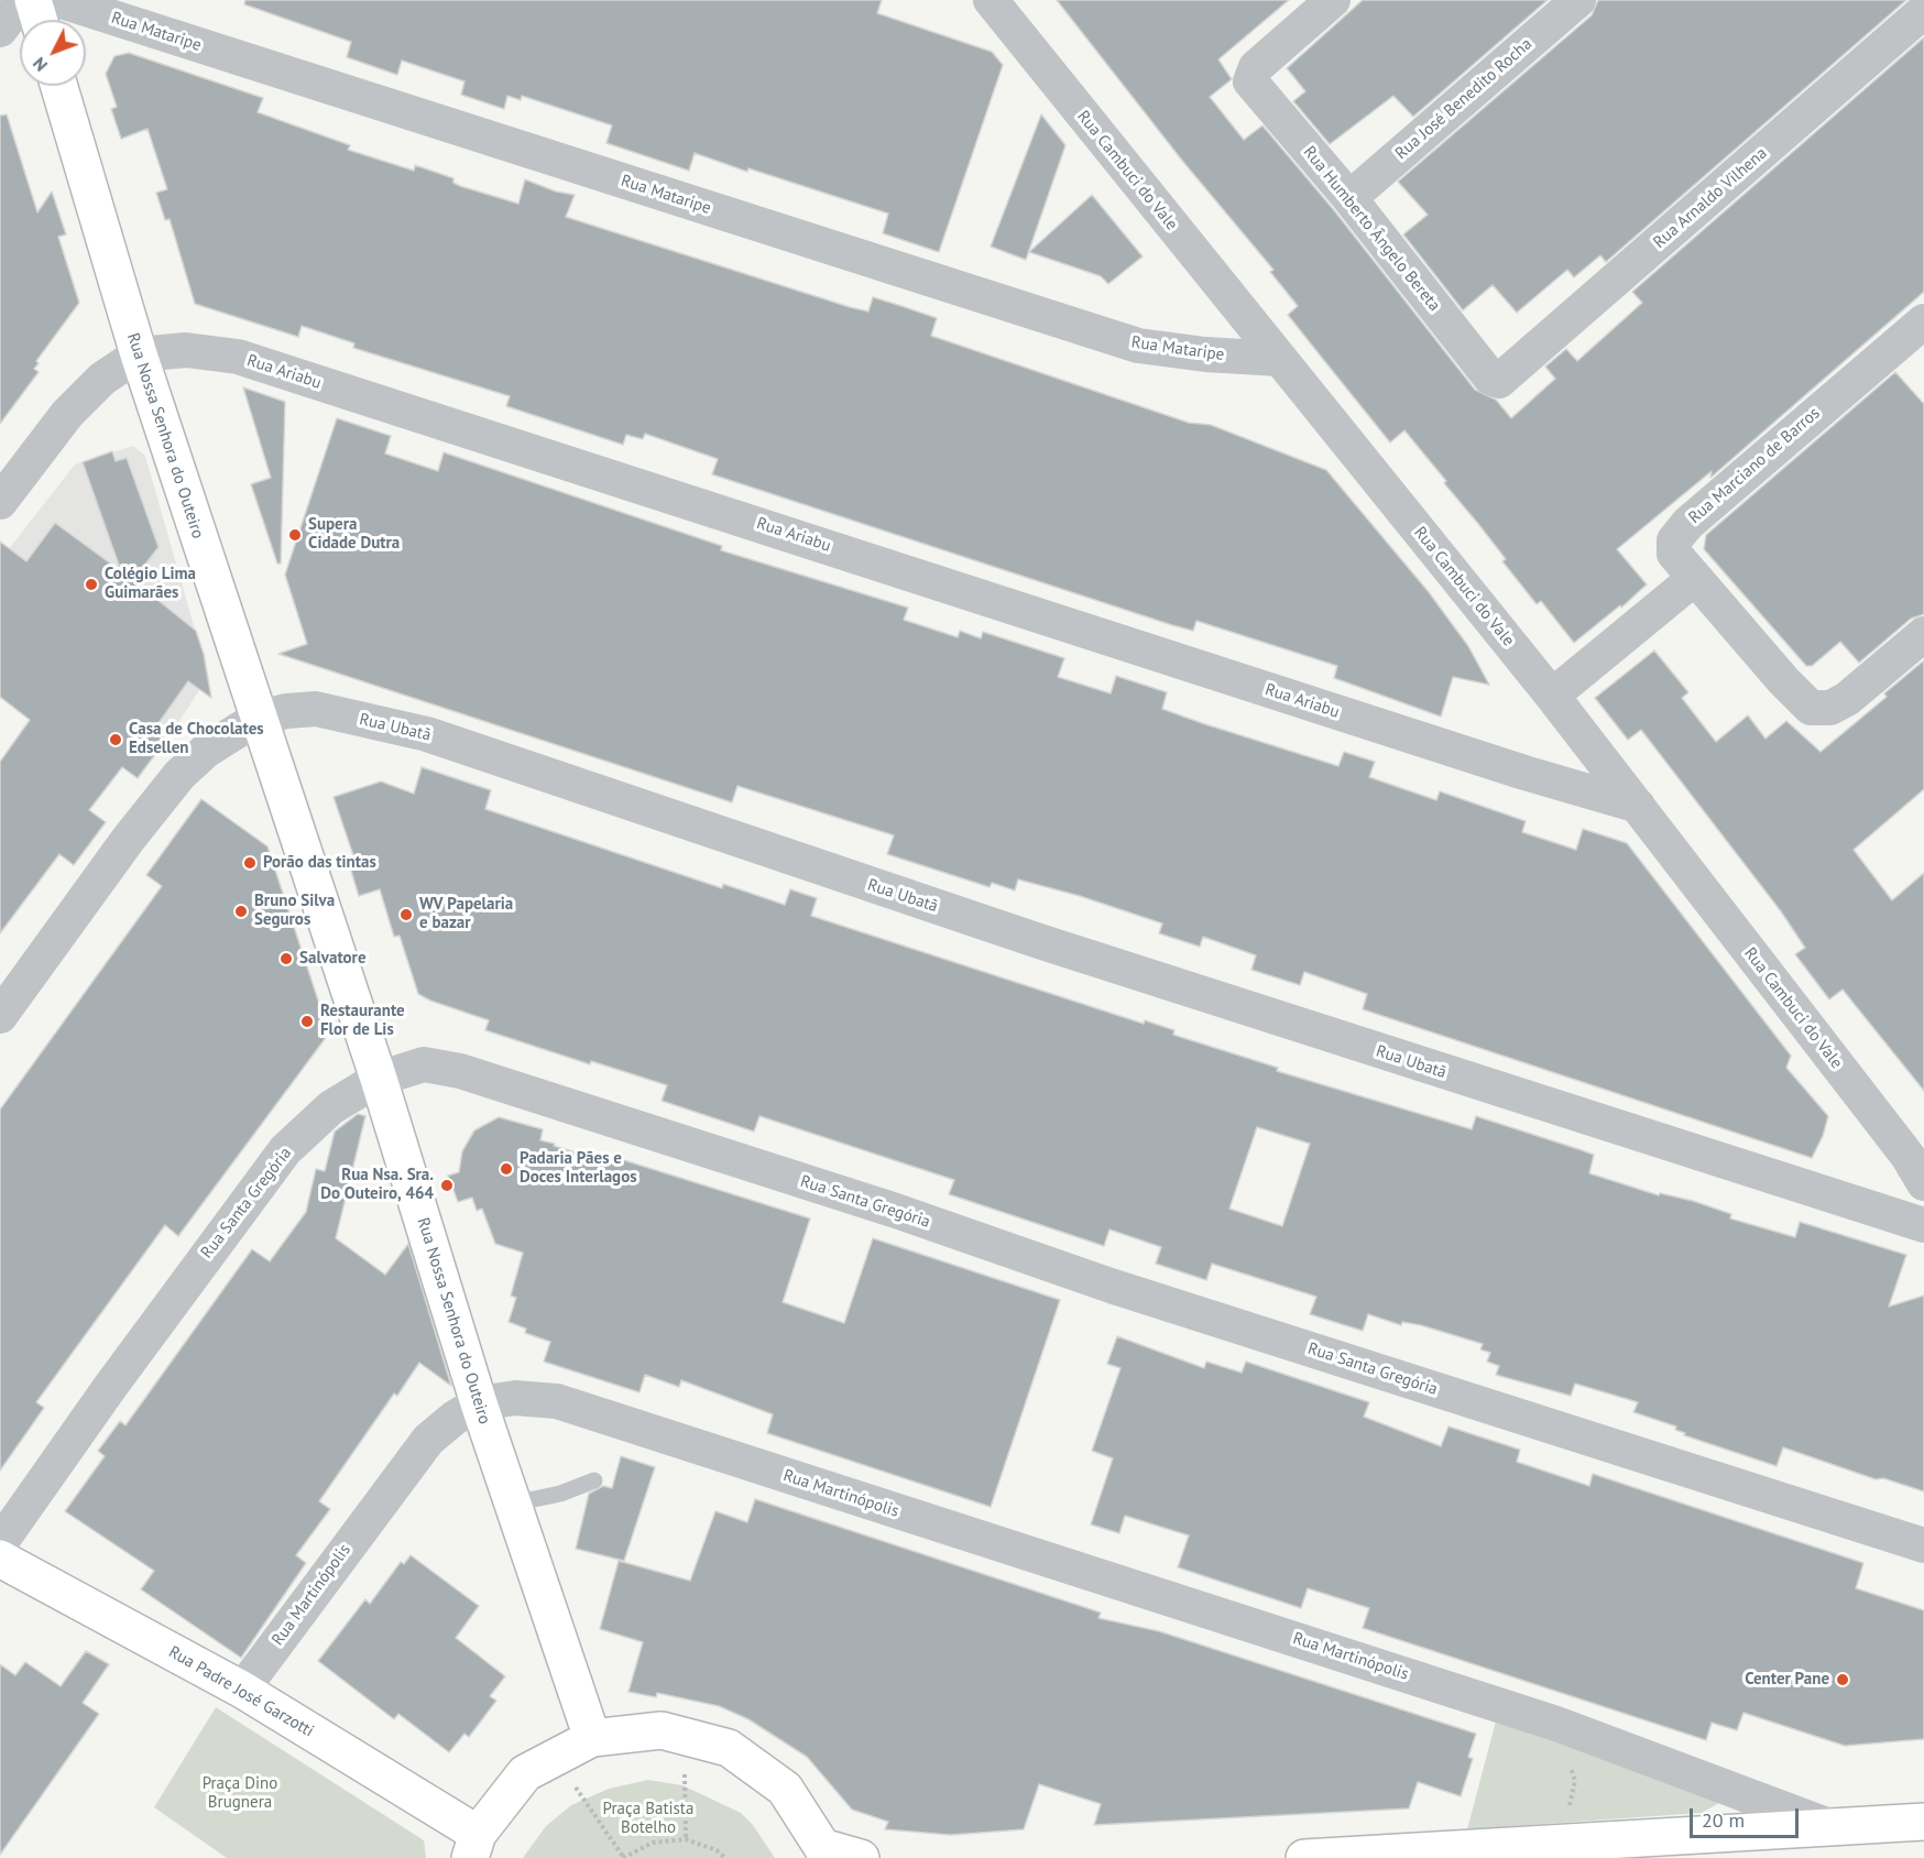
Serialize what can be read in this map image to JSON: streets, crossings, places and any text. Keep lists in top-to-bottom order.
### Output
{
  "streets": {
    "main road": ["Rua Nossa Senhora do Outeiro", "Rua Padre José Garzotti"],
    "street": [
      "Rua Mataripe",
      "Rua José Benedito Rocha",
      "Rua Cambuci do Vale",
      "Rua Arnaldo Vilhena",
      "Rua Humberto Ângelo Bereta",
      "Rua Ariabu",
      "Rua Marciano de Barros",
      "Rua Ubatã",
      "Rua Santa Gregória",
      "Rua Martinópolis"
    ]
  },
  "crossings": [
    ["Rua Mataripe", "Rua Cambuci do Vale"],
    ["Rua José Benedito Rocha", "Rua Humberto Ângelo Bereta"],
    ["Rua Cambuci do Vale", "Rua Ariabu"],
    ["Rua Arnaldo Vilhena", "Rua Humberto Ângelo Bereta"],
    ["Rua Ariabu", "Rua Nossa Senhora do Outeiro"],
    ["Rua Nossa Senhora do Outeiro", "Rua Ubatã"],
    ["Rua Nossa Senhora do Outeiro", "Rua Santa Gregória"],
    ["Rua Nossa Senhora do Outeiro", "Rua Martinópolis"],
    ["Rua Martinópolis", "Rua Padre José Garzotti"]
  ],
  "parks": ["Praça Dino Brugnera", "Praça Batista Botelho"],
  "places": [
    "Supera Cidade Dutra",
    "Colégio Lima Guimarães",
    "Casa de Chocolates Edsellen",
    "Porão das tintas",
    "Bruno Silva Seguros",
    "WV Papelaria e bazar",
    "Salvatore",
    "Restaurante Flor de Lis",
    "Padaria Pães e Doces Interlagos",
    "Rua Nsa. Sra. Do Outeiro, 464",
    "Center Pane"
  ],
  "scale_bar": "20 m",
  "north": "bottom left"
}
